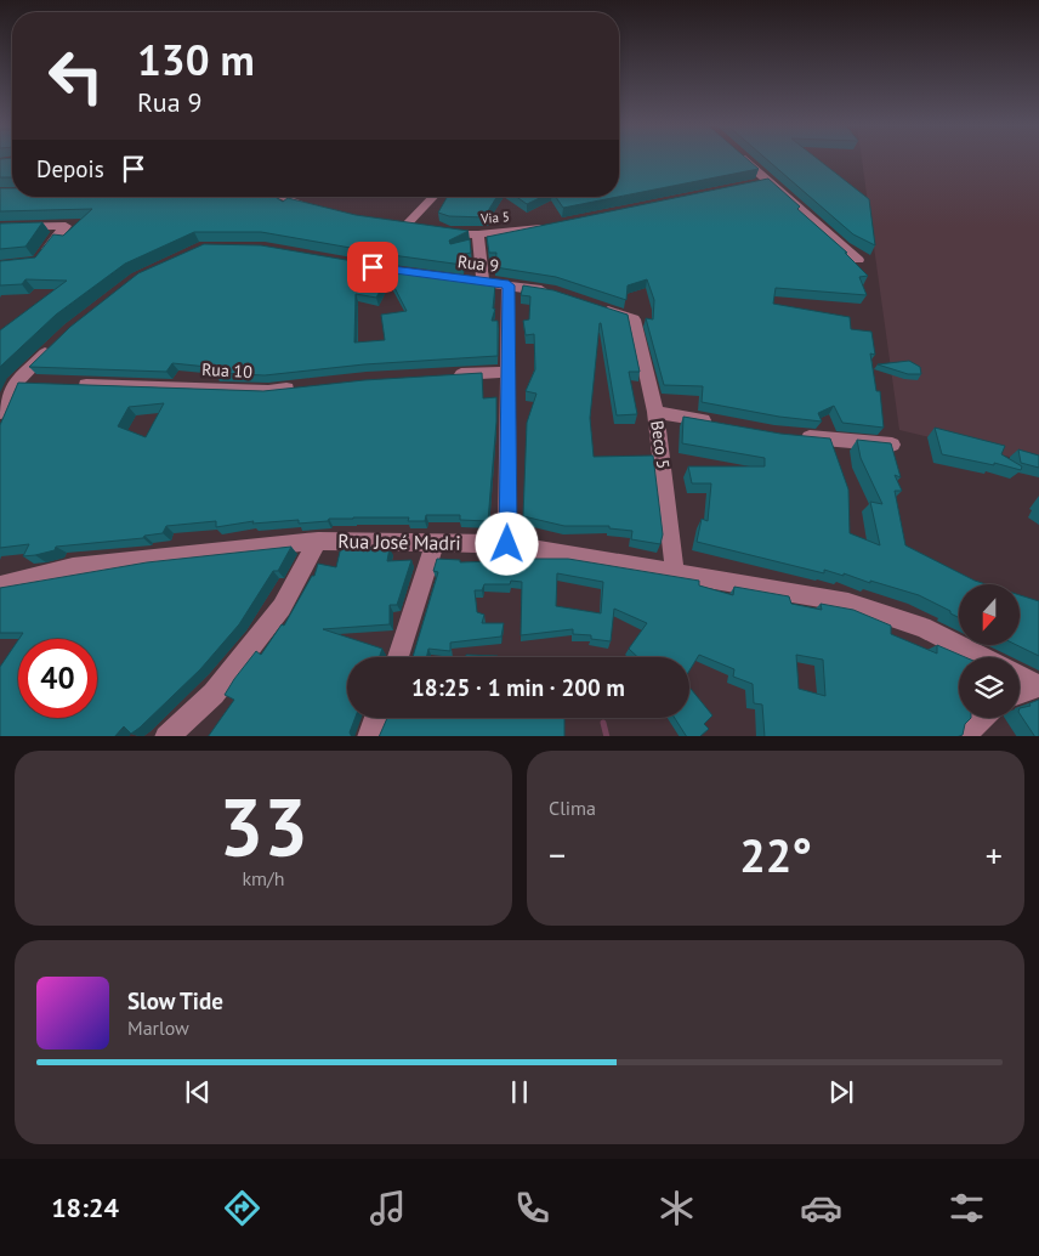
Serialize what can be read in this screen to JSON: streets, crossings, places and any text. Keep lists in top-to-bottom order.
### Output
{
  "streets": {
    "street": [
      "Via 5",
      "Rua 9",
      "Rua 10",
      "Beco 5",
      "Rua José Madri"
    ]
  },
  "crossings": [
    ["Beco 5", "Rua José Madri"]
  ],
  "north": "bottom",
  "page": {
    "turn": ["130 m", "Rua 9"],
    "then": "Depois",
    "limit": "40",
    "trip": "18:25 · 1 min · 200 m",
    "tile": [
      ["33", "km/h"],
      "Clima"
    ],
    "heat": ["−", "22°", "+"],
    "song": ["Slow Tide", "Marlow"],
    "tabs": "18:24"
  }
}
